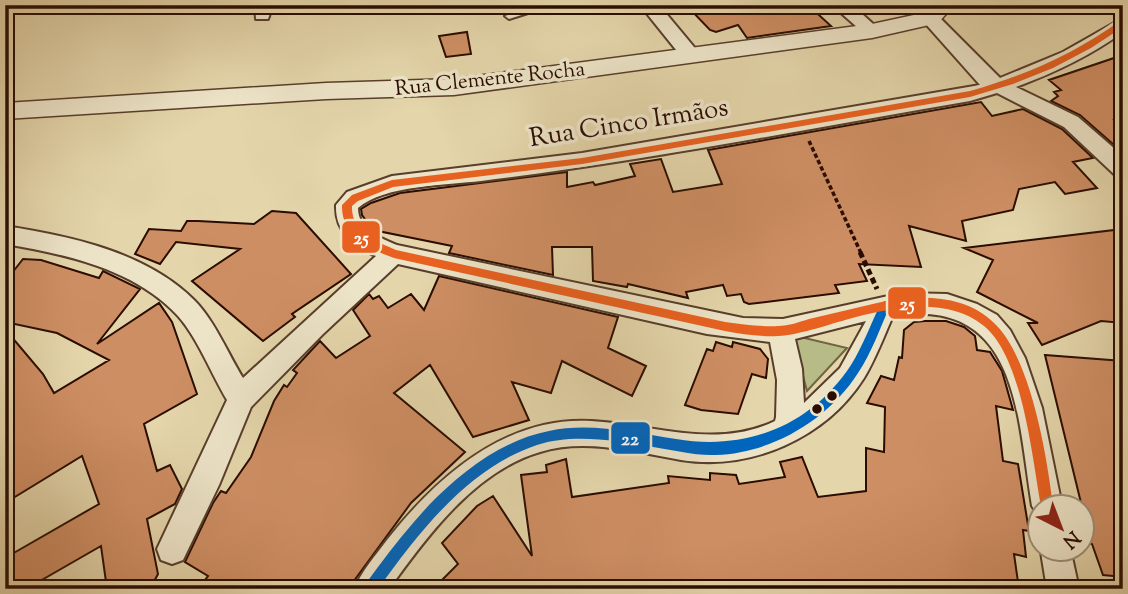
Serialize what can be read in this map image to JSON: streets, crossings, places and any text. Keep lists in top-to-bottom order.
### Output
{
  "streets": {
    "street": ["Rua Clemente Rocha", "Rua Cinco Irmãos"]
  },
  "lines": ["transit line 25", "transit line 22"],
  "north": "bottom right"
}
